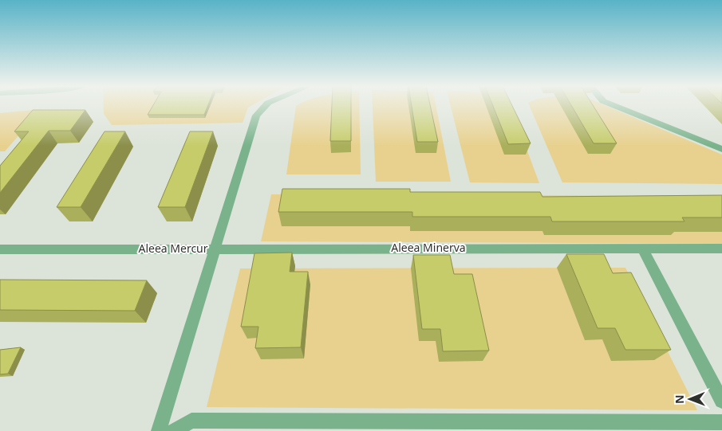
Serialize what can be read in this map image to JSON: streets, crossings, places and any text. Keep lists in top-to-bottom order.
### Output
{
  "streets": {
    "street": ["Aleea Minerva", "Aleea Mercur"]
  },
  "crossings": [
    ["Aleea Minerva", "Aleea Mercur"]
  ],
  "north": "left"
}
